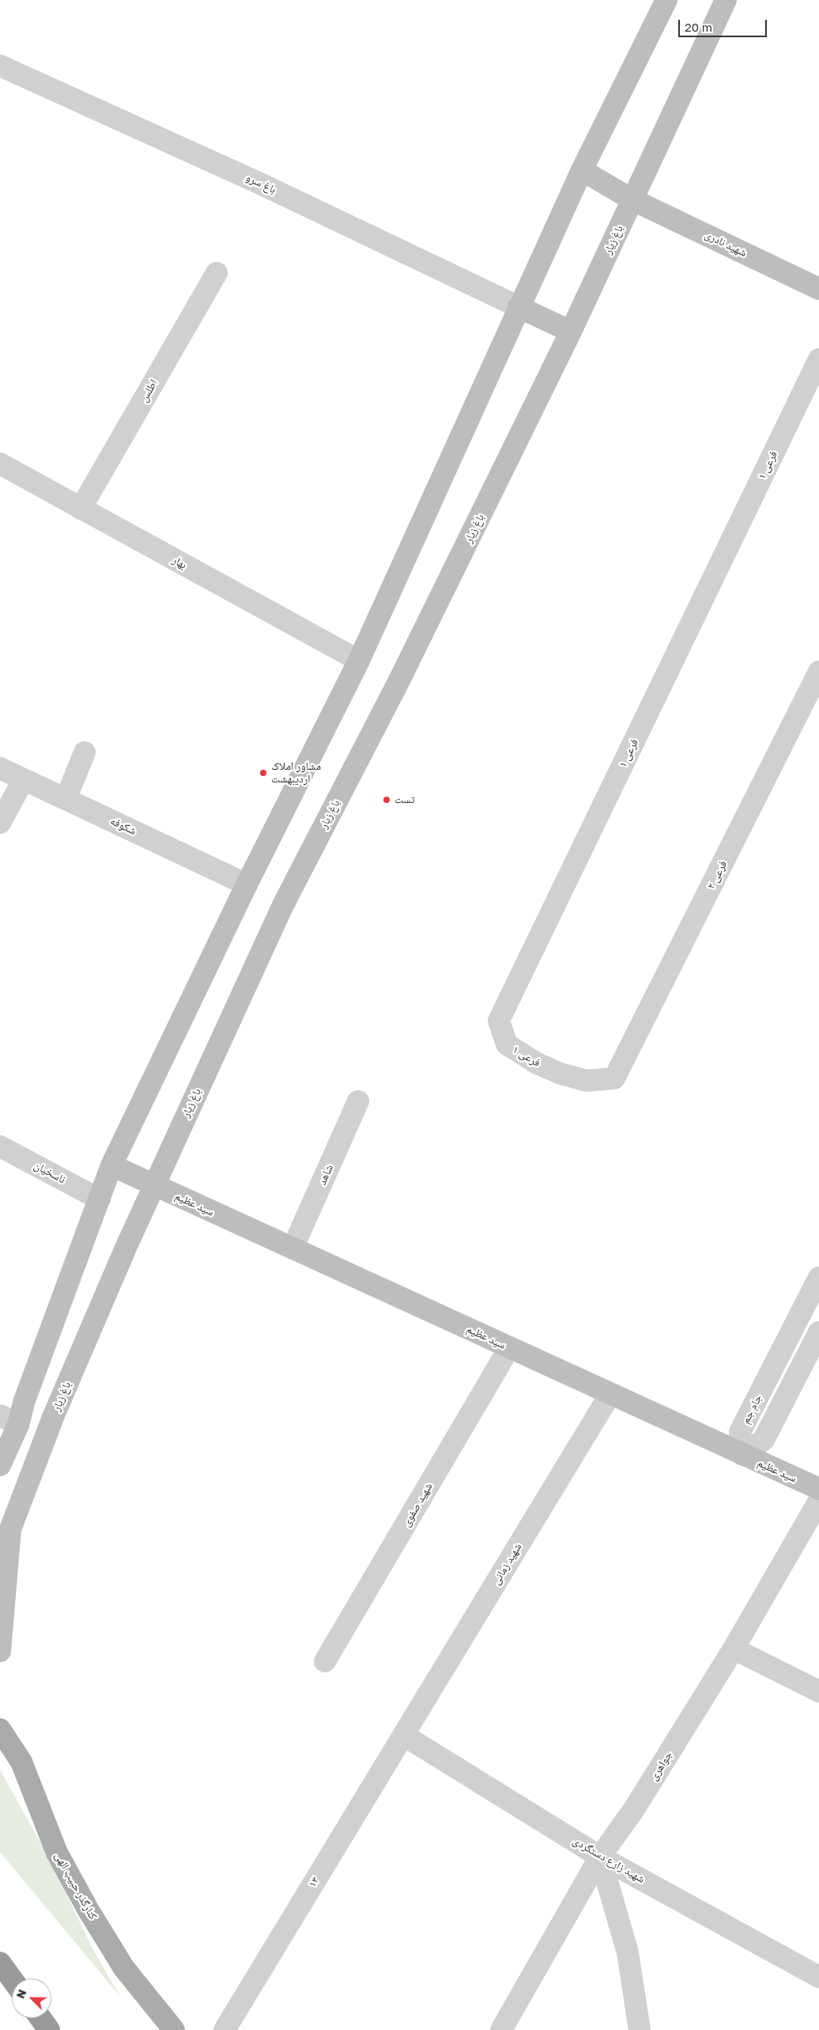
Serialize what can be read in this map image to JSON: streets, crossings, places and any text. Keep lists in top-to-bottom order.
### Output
{
  "streets": {
    "main road": ["کنارگذر حبیب الهی"],
    "street": [
      "باغ سرو",
      "باغ زیار",
      "شهید نادری",
      "اطلس",
      "فرعی ۱",
      "بهار",
      "شکوفه",
      "فرعی ۲",
      "ناسخیان",
      "شاهد",
      "سید عظیم",
      "جام جم",
      "شهید صفوی",
      "شهید زمانی",
      "جواهری",
      "شهید زارع دستگردی",
      "۱۳"
    ]
  },
  "crossings": [
    ["باغ زیار", "شهید نادری"],
    ["باغ زیار", "سید عظیم"],
    ["اطلس", "بهار"],
    ["فرعی ۱", "فرعی ۲"],
    ["شاهد", "سید عظیم"],
    ["سید عظیم", "جام جم"],
    ["سید عظیم", "شهید صفوی"],
    ["سید عظیم", "شهید زمانی"],
    ["شهید زمانی", "شهید زارع دستگردی"],
    ["شهید زمانی", "۱۳"],
    ["جواهری", "شهید زارع دستگردی"],
    ["شهید زارع دستگردی", "۱۳"]
  ],
  "places": ["مشاور املاک اردیبهشت", "تست"],
  "scale_bar": "20 m",
  "north": "top left"
}
